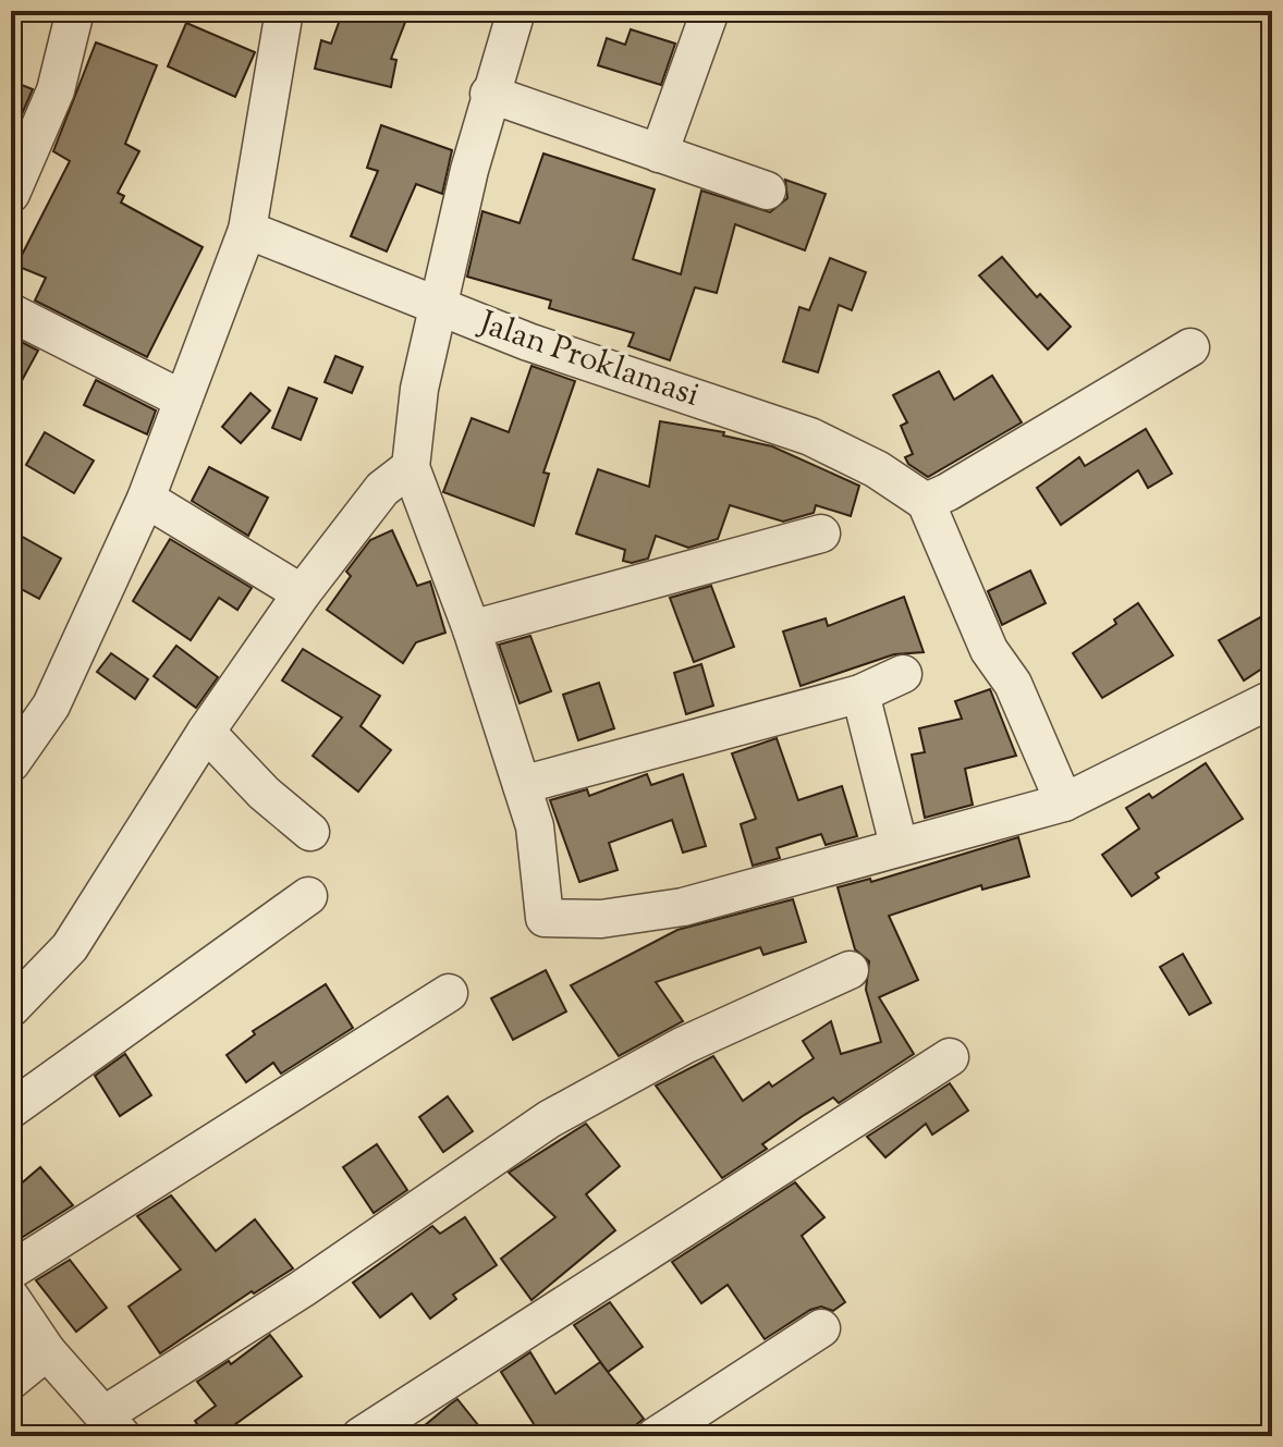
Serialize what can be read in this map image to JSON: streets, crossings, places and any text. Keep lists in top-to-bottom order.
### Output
{
  "streets": {
    "street": ["Jalan Proklamasi"]
  }
}
